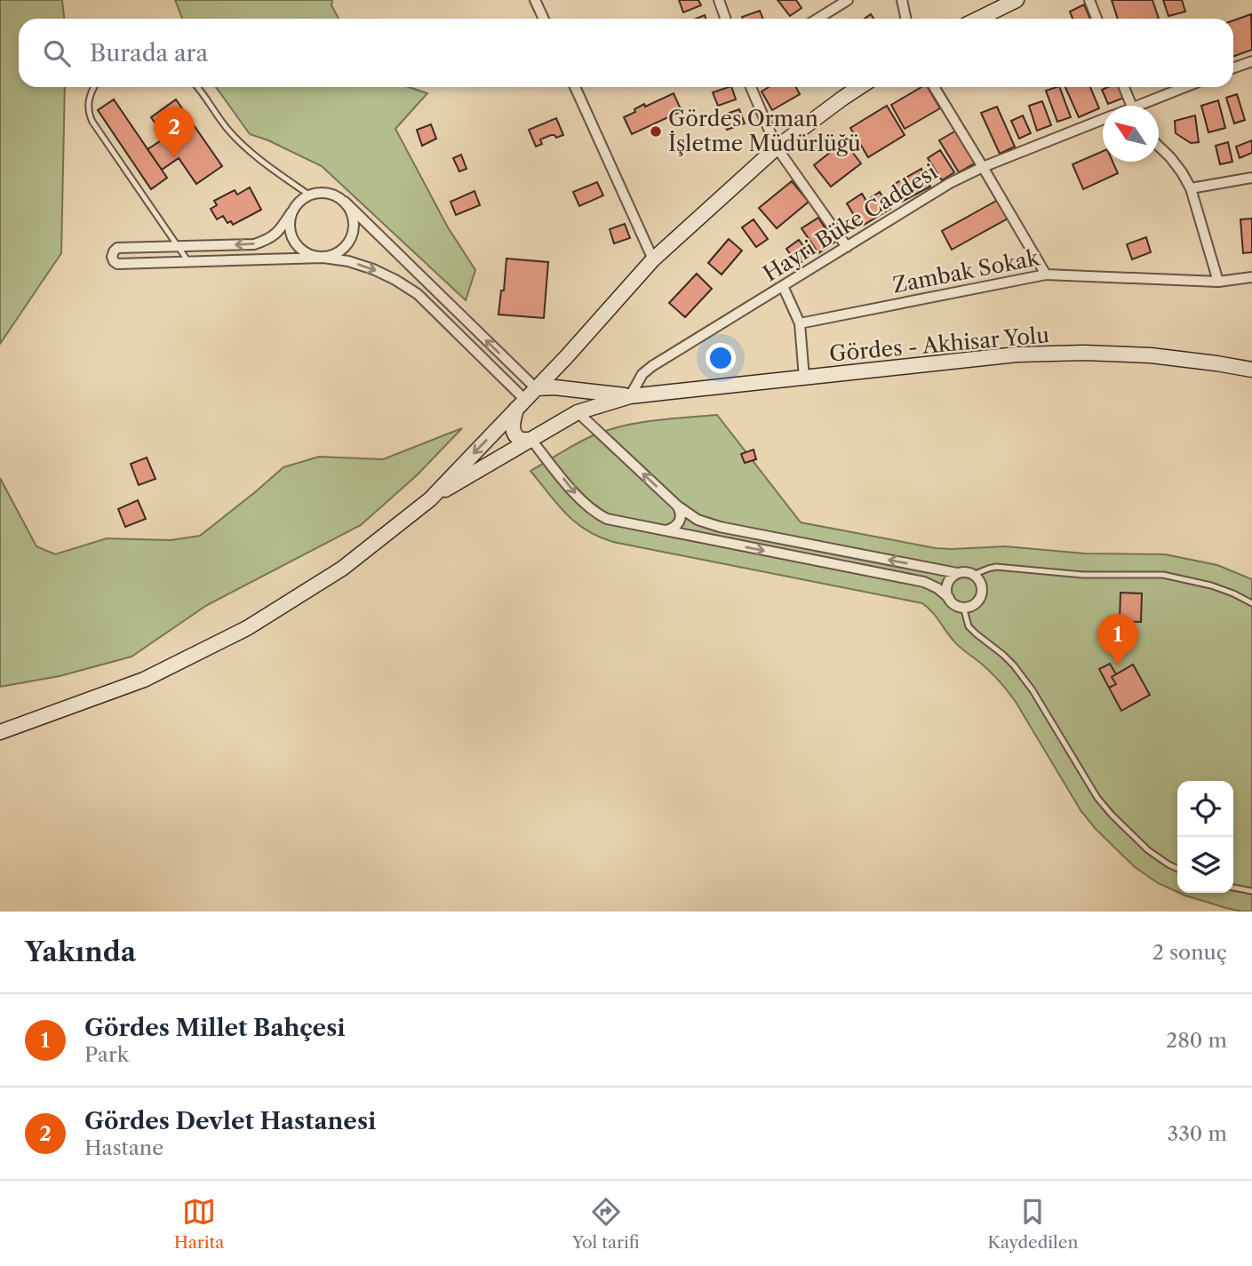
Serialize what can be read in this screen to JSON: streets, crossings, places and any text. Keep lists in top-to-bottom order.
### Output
{
  "streets": {
    "main road": ["Gördes - Akhisar Yolu"],
    "street": ["Hayri Büke Caddesi", "Zambak Sokak"]
  },
  "crossings": [
    ["Hayri Büke Caddesi", "Gördes - Akhisar Yolu"]
  ],
  "places": ["Gördes Orman İşletme Müdürlüğü"],
  "north": "top left",
  "page": {
    "search": "Burada ara",
    "pins": ["2", "1"],
    "heading": ["Yakında", "2 sonuç"],
    "list": [
      {
        "mark": "1",
        "name": "Gördes Millet Bahçesi",
        "note": "Park",
        "value": "280 m"
      },
      {
        "mark": "2",
        "name": "Gördes Devlet Hastanesi",
        "note": "Hastane",
        "value": "330 m"
      }
    ],
    "nav": ["Harita", "Yol tarifi", "Kaydedilen"]
  }
}
